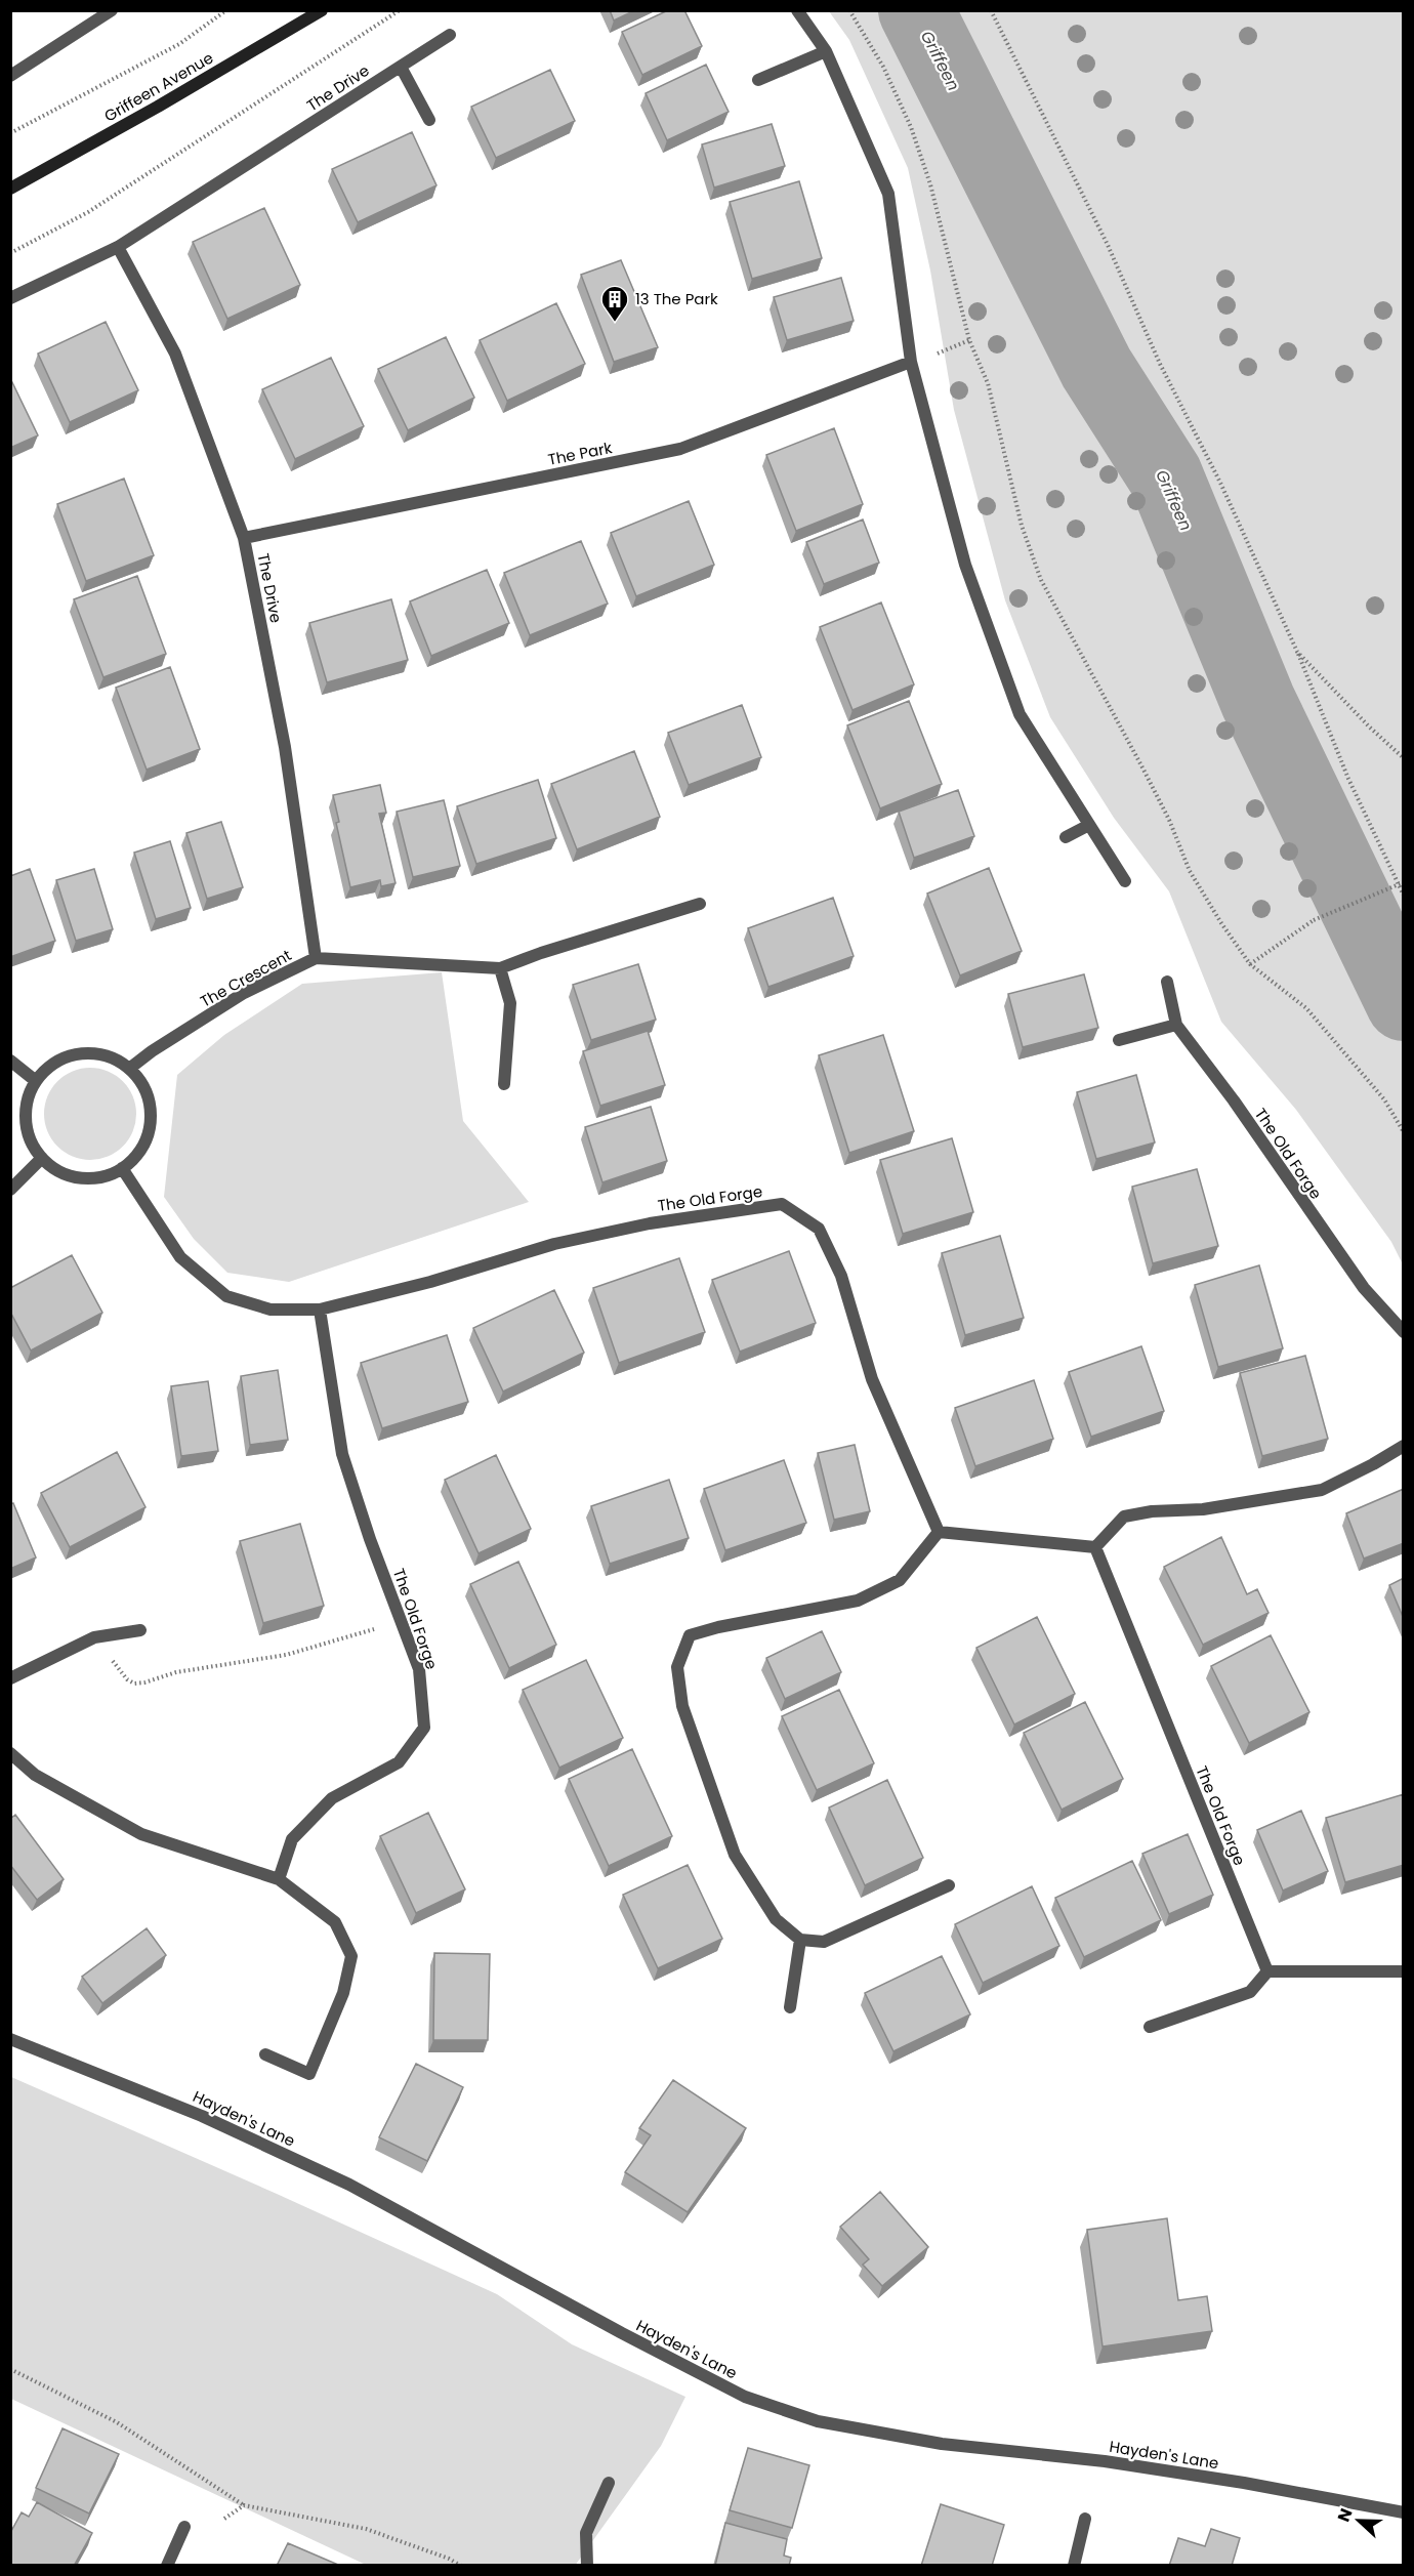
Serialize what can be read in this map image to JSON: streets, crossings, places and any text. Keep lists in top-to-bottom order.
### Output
{
  "streets": {
    "street": [
      "Griffeen Avenue",
      "The Drive",
      "The Park",
      "The Crescent",
      "The Old Forge",
      "Hayden's Lane"
    ]
  },
  "crossings": [
    ["The Drive", "The Park"],
    ["The Drive", "The Crescent"],
    ["The Crescent", "The Old Forge"]
  ],
  "water": ["Griffeen"],
  "places": {
    "building": ["13 The Park"]
  },
  "north": "left"
}
